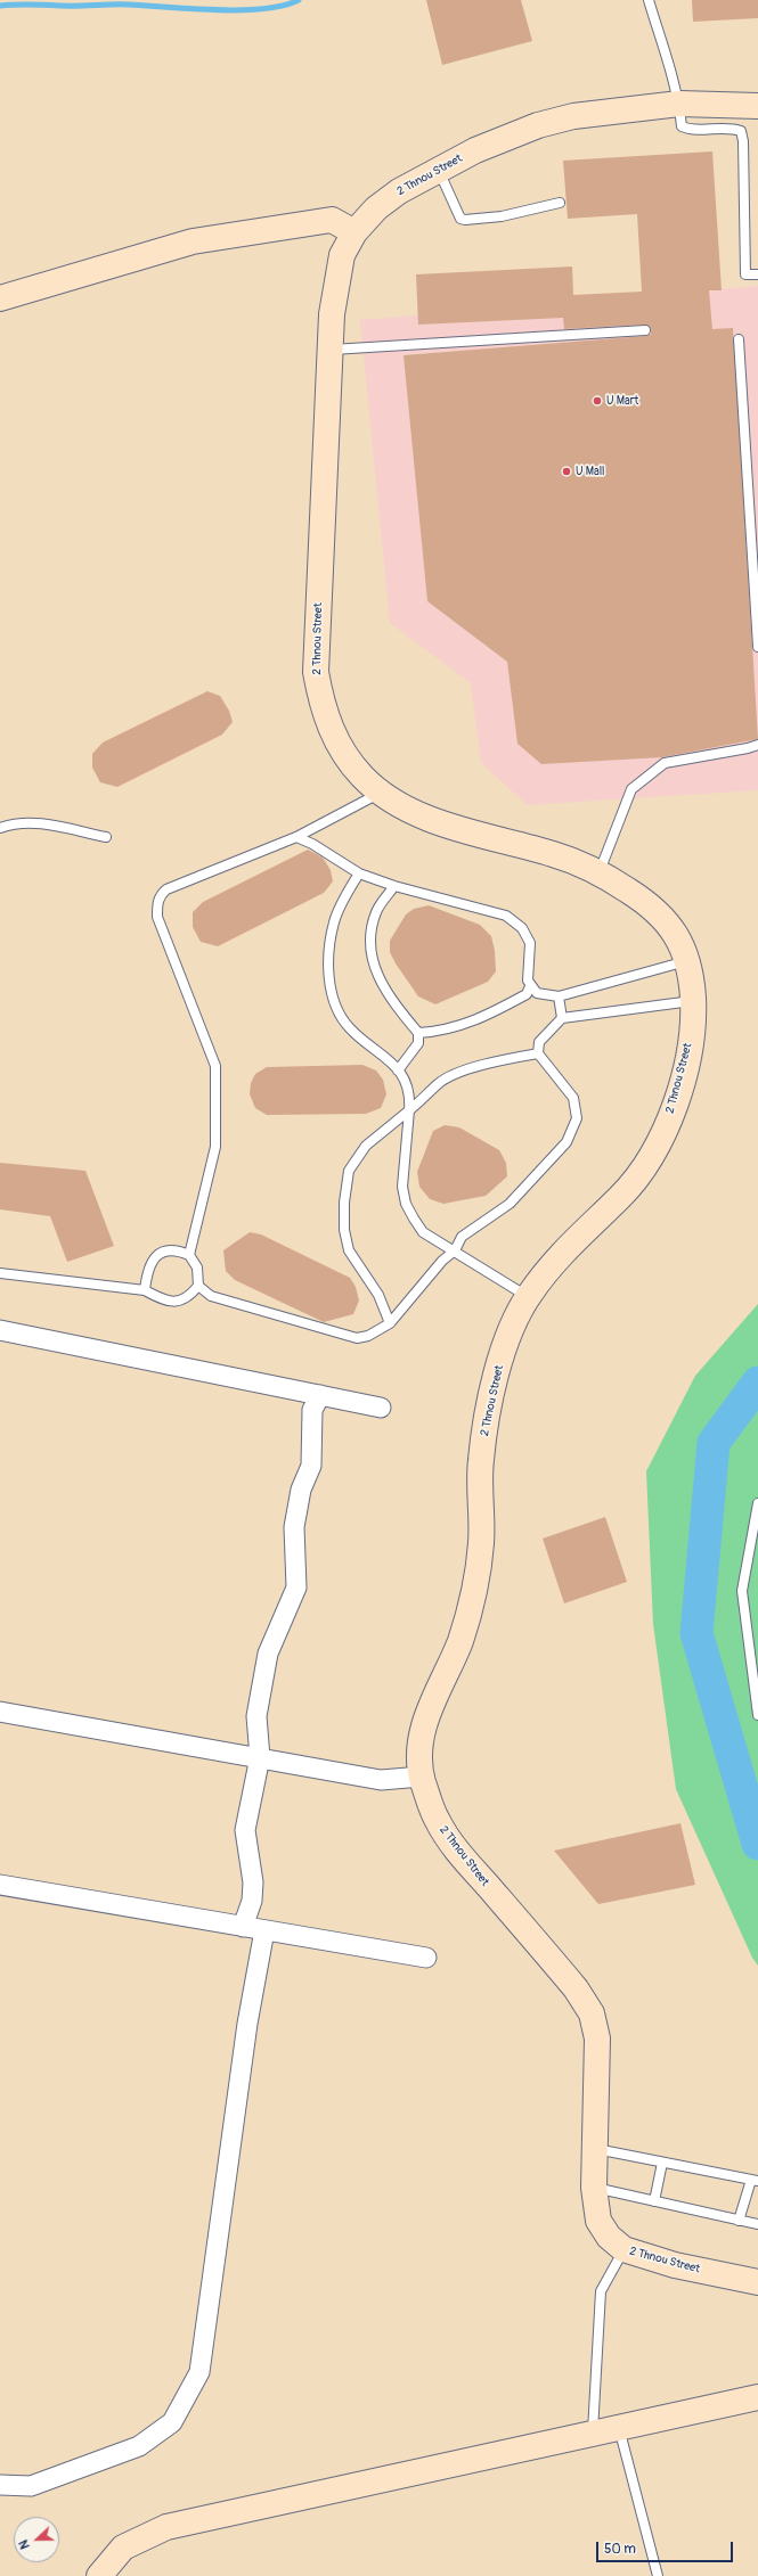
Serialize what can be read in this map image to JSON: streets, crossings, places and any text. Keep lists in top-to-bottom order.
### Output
{
  "streets": {
    "main road": ["2 Thnou Street"]
  },
  "places": ["U Mart", "U Mall"],
  "scale_bar": "50 m",
  "north": "left"
}
